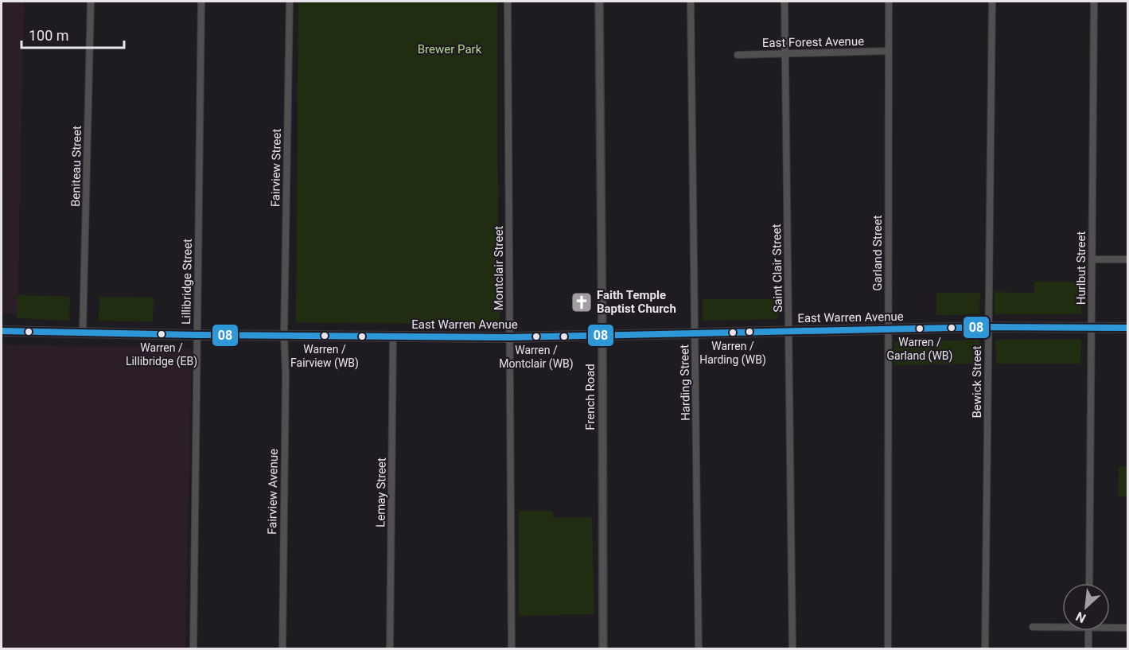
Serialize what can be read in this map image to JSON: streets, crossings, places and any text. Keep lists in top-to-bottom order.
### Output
{
  "streets": {
    "main road": ["East Warren Avenue"],
    "street": [
      "East Forest Avenue",
      "Beniteau Street",
      "Fairview Street",
      "Garland Street",
      "Montclair Street",
      "Saint Clair Street",
      "Hurlbut Street",
      "Lillibridge Street",
      "Bewick Street",
      "Harding Street",
      "French Road",
      "Fairview Avenue",
      "Lemay Street"
    ]
  },
  "crossings": [
    ["East Forest Avenue", "Garland Street"],
    ["East Forest Avenue", "Saint Clair Street"],
    ["Beniteau Street", "East Warren Avenue"],
    ["Fairview Street", "East Warren Avenue"],
    ["Fairview Street", "Fairview Avenue"],
    ["Garland Street", "East Warren Avenue"],
    ["Montclair Street", "East Warren Avenue"],
    ["Saint Clair Street", "East Warren Avenue"],
    ["Hurlbut Street", "East Warren Avenue"],
    ["Lillibridge Street", "East Warren Avenue"],
    ["East Warren Avenue", "Bewick Street"],
    ["East Warren Avenue", "Harding Street"],
    ["East Warren Avenue", "French Road"],
    ["East Warren Avenue", "Fairview Avenue"],
    ["East Warren Avenue", "Lemay Street"]
  ],
  "parks": ["Brewer Park"],
  "places": {
    "church": ["Faith Temple Baptist Church"],
    "other": [
      "Warren / Garland (WB)",
      "Warren / Harding (WB)",
      "Warren / Lillibridge (EB)",
      "Warren / Fairview (WB)",
      "Warren / Montclair (WB)"
    ]
  },
  "lines": ["transit line 08"],
  "scale_bar": "100 m",
  "north": "bottom left"
}
